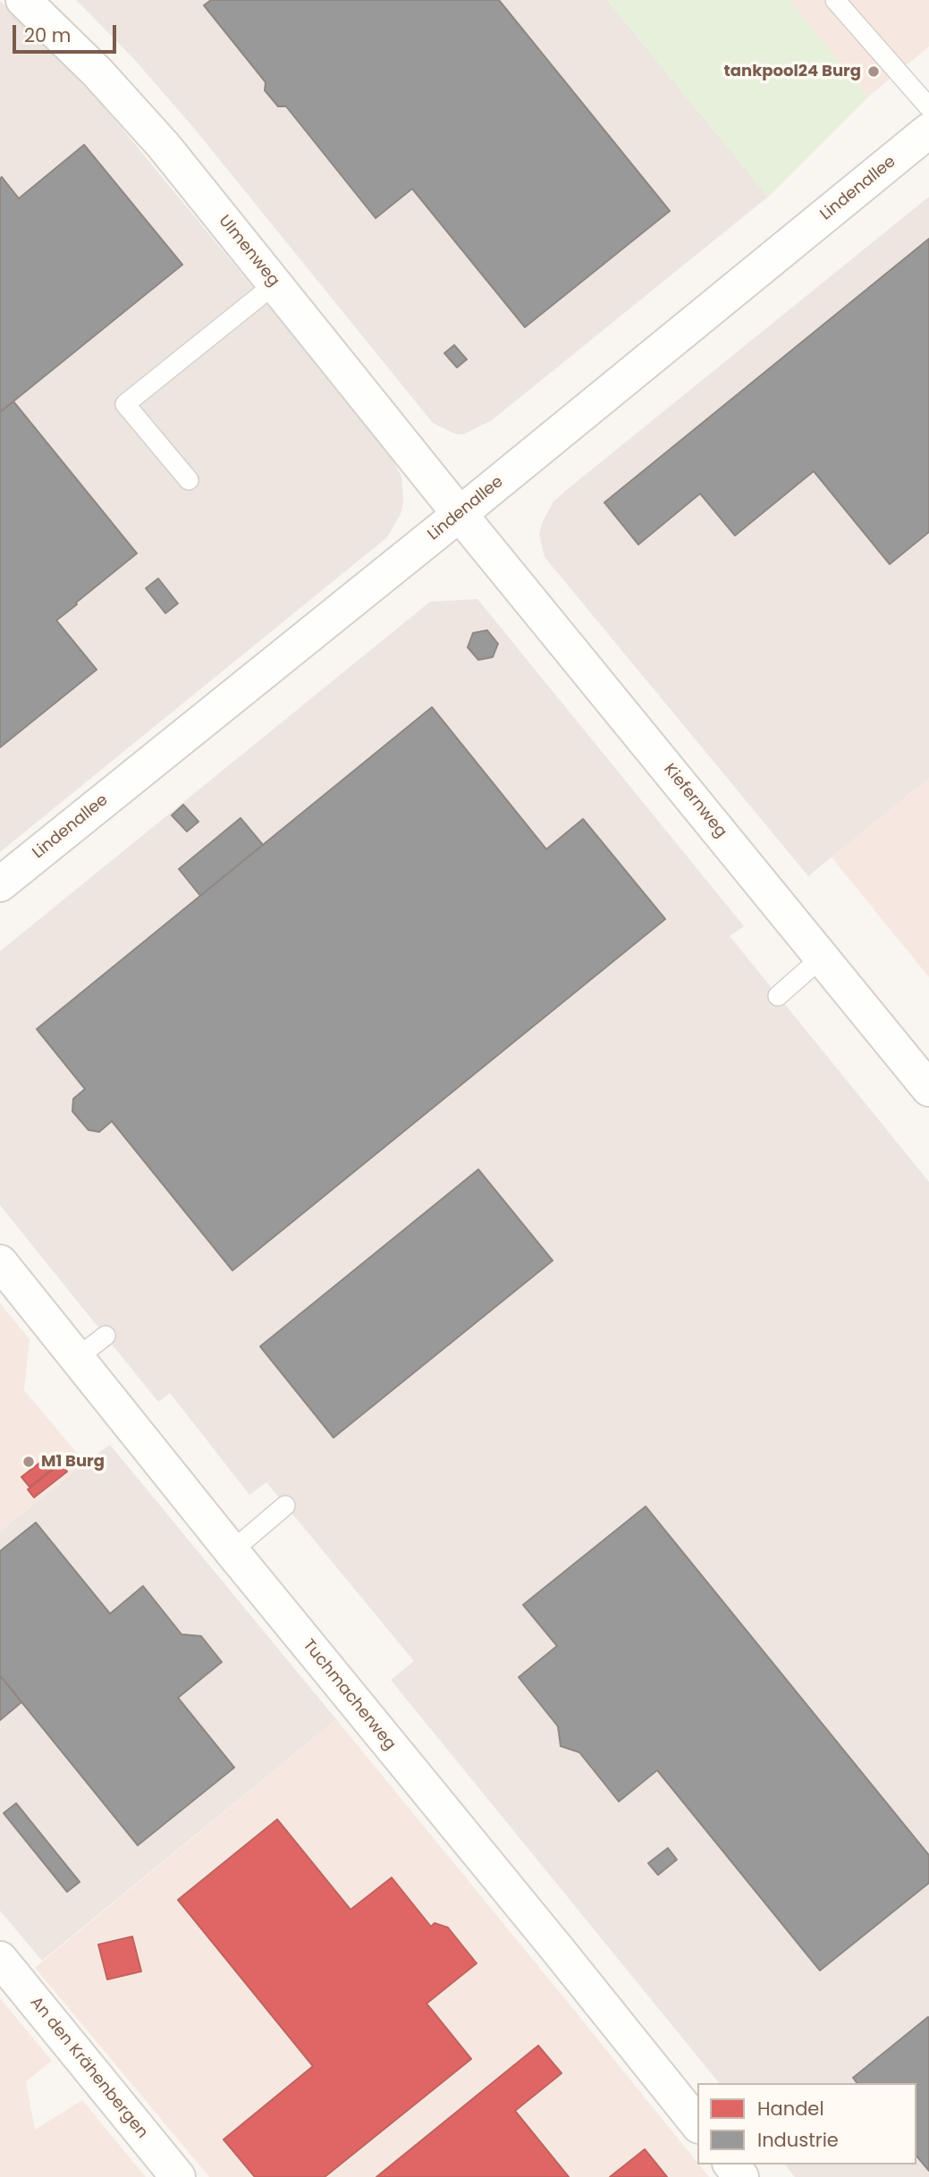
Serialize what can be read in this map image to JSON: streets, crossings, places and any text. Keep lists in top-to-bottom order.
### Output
{
  "streets": {
    "street": [
      "Lindenallee",
      "Ulmenweg",
      "Kiefernweg",
      "Tuchmacherweg",
      "An den Krähenbergen"
    ]
  },
  "crossings": [
    ["Lindenallee", "Ulmenweg"],
    ["Lindenallee", "Kiefernweg"],
    ["Ulmenweg", "Kiefernweg"]
  ],
  "places": ["tankpool24 Burg", "M1 Burg"],
  "legend": ["Handel", "Industrie"],
  "scale_bar": "20 m"
}
